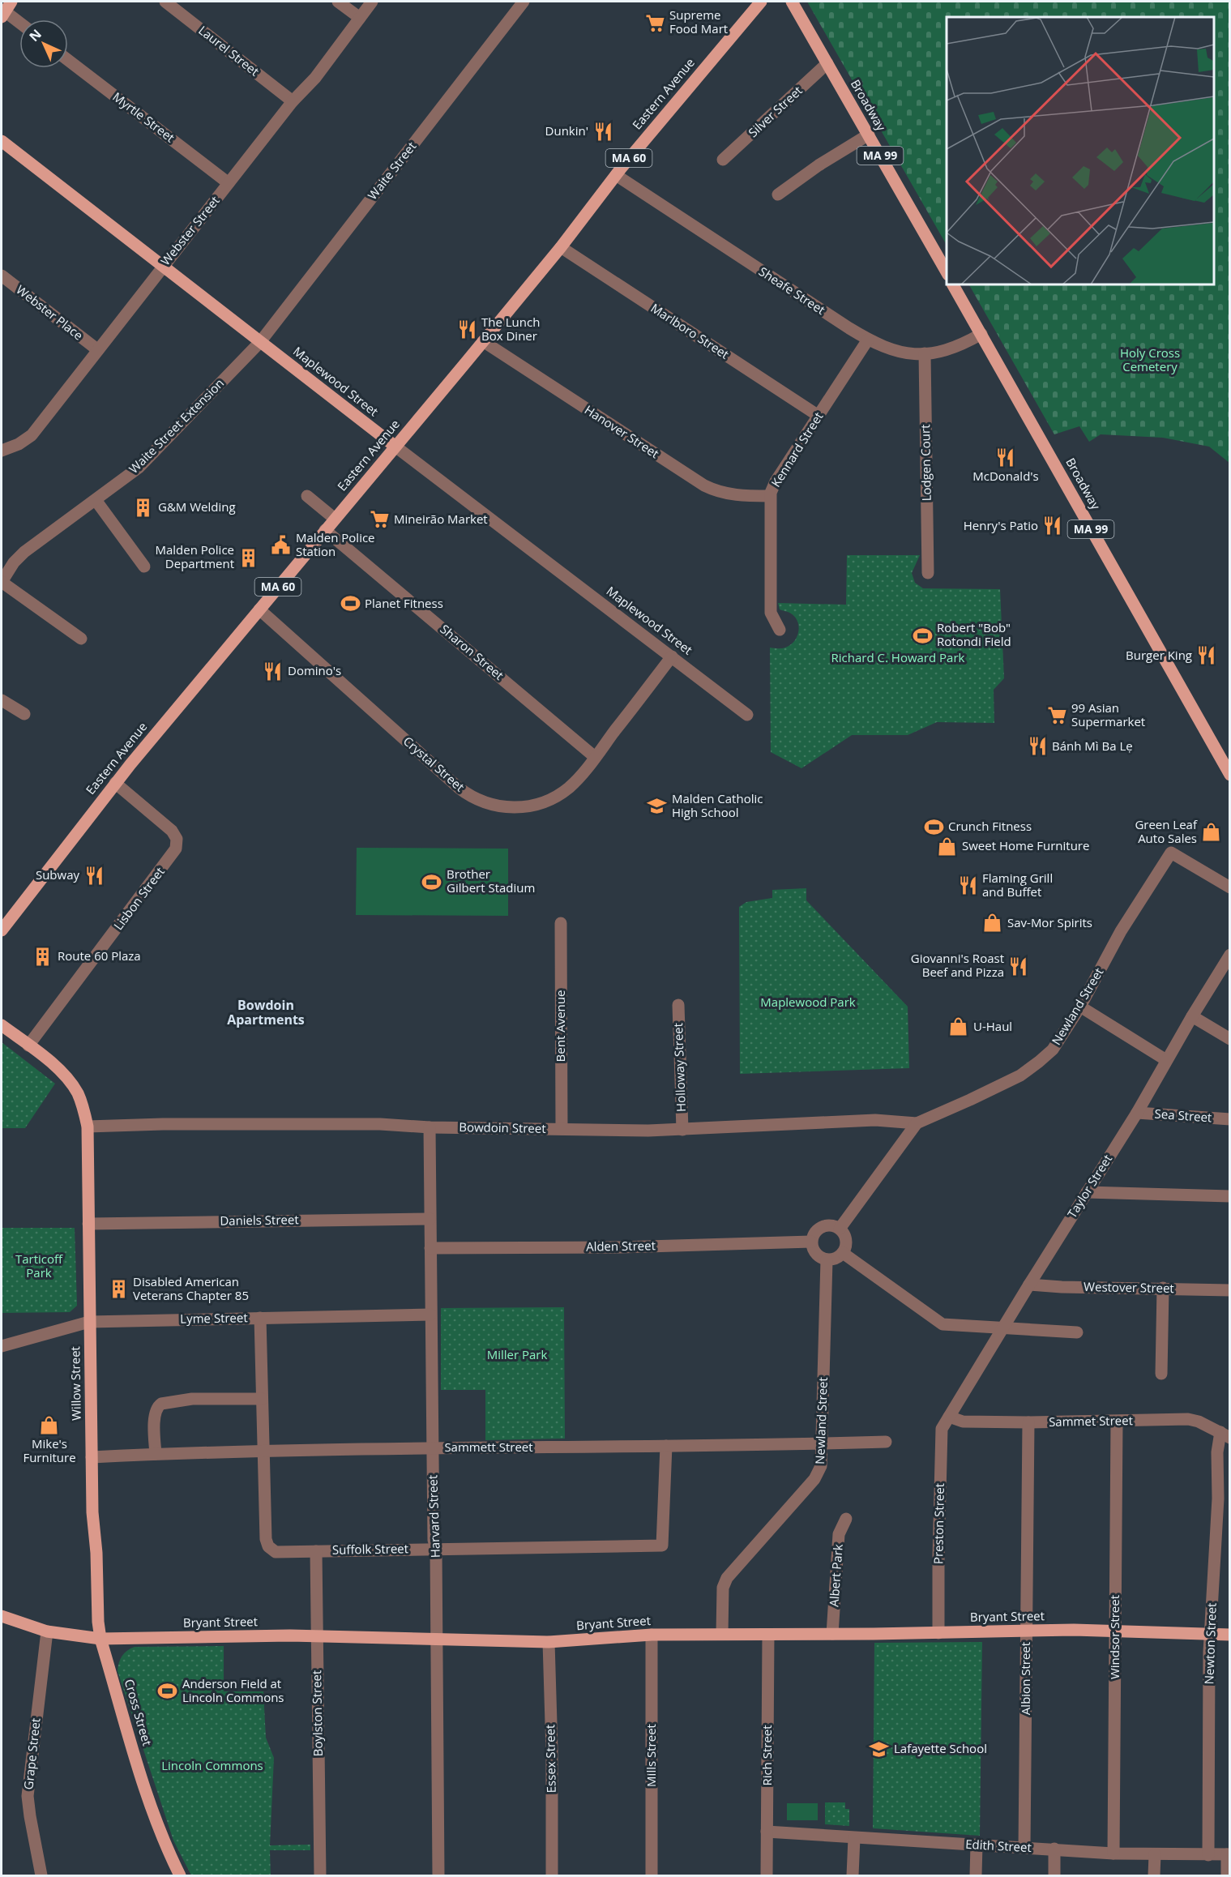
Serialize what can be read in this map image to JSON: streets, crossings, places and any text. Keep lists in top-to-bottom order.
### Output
{
  "streets": {
    "main road": [
      "Eastern Avenue",
      "Broadway",
      "MA 99",
      "MA 60",
      "Maplewood Street",
      "Willow Street",
      "Bryant Street",
      "Cross Street"
    ],
    "street": [
      "Laurel Street",
      "Silver Street",
      "Myrtle Street",
      "Waite Street",
      "Webster Street",
      "Sheafe Street",
      "Webster Place",
      "Marlboro Street",
      "Waite Street Extension",
      "Hanover Street",
      "Kennard Street",
      "Lodgen Court",
      "Sharon Street",
      "Crystal Street",
      "Lisbon Street",
      "Newland Street",
      "Bent Avenue",
      "Holloway Street",
      "Sea Street",
      "Bowdoin Street",
      "Taylor Street",
      "Daniels Street",
      "Alden Street",
      "Westover Street",
      "Lyme Street",
      "Sammet Street",
      "Sammett Street",
      "Harvard Street",
      "Preston Street",
      "Suffolk Street",
      "Albert Park",
      "Windsor Street",
      "Newton Street",
      "Albion Street",
      "Boylston Street",
      "Grape Street",
      "Mills Street",
      "Rich Street",
      "Essex Street",
      "Edith Street"
    ]
  },
  "crossings": [
    ["Laurel Street", "Webster Street"],
    ["Eastern Avenue", "Sheafe Street"],
    ["Eastern Avenue", "Marlboro Street"],
    ["Eastern Avenue", "Maplewood Street"],
    ["Eastern Avenue", "Hanover Street"],
    ["Eastern Avenue", "Sharon Street"],
    ["Eastern Avenue", "Crystal Street"],
    ["Eastern Avenue", "Lisbon Street"],
    ["Broadway", "Silver Street"],
    ["Broadway", "Sheafe Street"],
    ["Myrtle Street", "Webster Street"],
    ["Waite Street", "Maplewood Street"],
    ["Waite Street", "Waite Street Extension"],
    ["Webster Street", "Webster Place"],
    ["Webster Street", "Maplewood Street"],
    ["Sheafe Street", "Kennard Street"],
    ["Sheafe Street", "Lodgen Court"],
    ["Marlboro Street", "Kennard Street"],
    ["Maplewood Street", "Waite Street Extension"],
    ["Maplewood Street", "Crystal Street"],
    ["Hanover Street", "Kennard Street"],
    ["Sharon Street", "Crystal Street"],
    ["Lisbon Street", "Willow Street"],
    ["Newland Street", "Bowdoin Street"],
    ["Newland Street", "Alden Street"],
    ["Newland Street", "Sammett Street"],
    ["Newland Street", "Bryant Street"],
    ["Bent Avenue", "Bowdoin Street"],
    ["Holloway Street", "Bowdoin Street"],
    ["Sea Street", "Taylor Street"],
    ["Bowdoin Street", "Willow Street"],
    ["Bowdoin Street", "Harvard Street"],
    ["Taylor Street", "Westover Street"],
    ["Taylor Street", "Sammet Street"],
    ["Taylor Street", "Preston Street"],
    ["Daniels Street", "Willow Street"],
    ["Daniels Street", "Harvard Street"],
    ["Alden Street", "Harvard Street"],
    ["Lyme Street", "Willow Street"],
    ["Lyme Street", "Harvard Street"],
    ["Lyme Street", "Suffolk Street"],
    ["Willow Street", "Sammett Street"],
    ["Willow Street", "Bryant Street"],
    ["Willow Street", "Cross Street"],
    ["Sammet Street", "Preston Street"],
    ["Sammet Street", "Windsor Street"],
    ["Sammet Street", "Newton Street"],
    ["Sammet Street", "Albion Street"],
    ["Sammett Street", "Harvard Street"],
    ["Sammett Street", "Suffolk Street"],
    ["Harvard Street", "Suffolk Street"],
    ["Harvard Street", "Bryant Street"],
    ["Preston Street", "Bryant Street"],
    ["Suffolk Street", "Boylston Street"],
    ["Albert Park", "Bryant Street"],
    ["Bryant Street", "Windsor Street"],
    ["Bryant Street", "Newton Street"],
    ["Bryant Street", "Albion Street"],
    ["Bryant Street", "Cross Street"],
    ["Bryant Street", "Boylston Street"],
    ["Bryant Street", "Grape Street"],
    ["Bryant Street", "Mills Street"],
    ["Bryant Street", "Rich Street"],
    ["Bryant Street", "Essex Street"],
    ["Windsor Street", "Edith Street"],
    ["Newton Street", "Edith Street"],
    ["Albion Street", "Edith Street"],
    ["Rich Street", "Edith Street"]
  ],
  "districts": ["Bowdoin Apartments"],
  "parks": [
    "Holy Cross Cemetery",
    "Richard C. Howard Park",
    "Maplewood Park",
    "Tarticoff Park",
    "Miller Park",
    "Lincoln Commons"
  ],
  "places": {
    "supermarket": ["Supreme Food Mart", "Mineirão Market", "99 Asian Supermarket"],
    "restaurant": [
      "Dunkin'",
      "The Lunch Box Diner",
      "McDonald's",
      "Henry's Patio",
      "Burger King",
      "Domino's",
      "Bánh Mì Ba Lẹ",
      "Subway",
      "Flaming Grill and Buffet",
      "Giovanni's Roast Beef and Pizza"
    ],
    "building": [
      "G&M Welding",
      "Malden Police Department",
      "Route 60 Plaza",
      "Disabled American Veterans Chapter 85"
    ],
    "public building": ["Malden Police Station"],
    "sports": [
      "Planet Fitness",
      "Robert \"Bob\" Rotondi Field",
      "Crunch Fitness",
      "Brother Gilbert Stadium",
      "Anderson Field at Lincoln Commons"
    ],
    "school or university": ["Malden Catholic High School", "Lafayette School"],
    "shop": [
      "Green Leaf Auto Sales",
      "Sweet Home Furniture",
      "Sav-Mor Spirits",
      "U-Haul",
      "Mike's Furniture"
    ]
  },
  "north": "top left"
}
